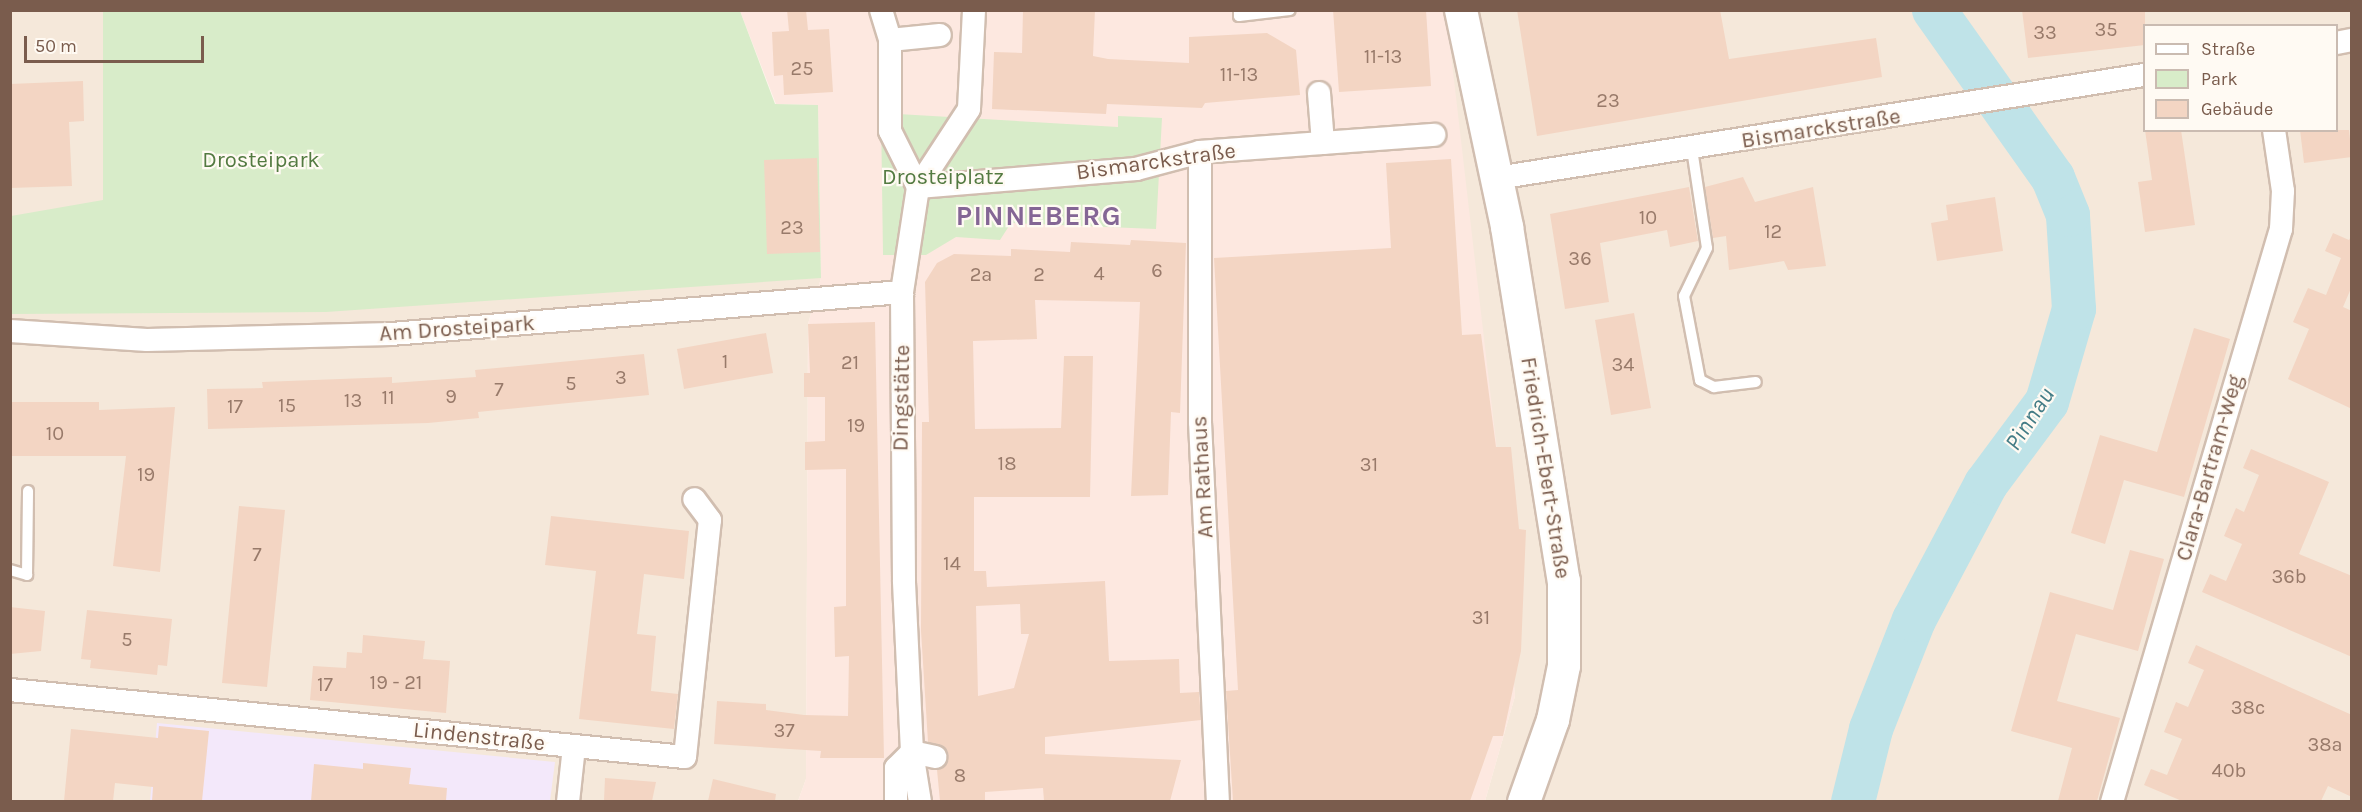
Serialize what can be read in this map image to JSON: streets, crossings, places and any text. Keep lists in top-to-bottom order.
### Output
{
  "streets": {
    "main road": ["Friedrich-Ebert-Straße"],
    "street": [
      "Bismarckstraße",
      "Am Drosteipark",
      "Dingstätte",
      "Clara-Bartram-Weg",
      "Am Rathaus",
      "Lindenstraße"
    ]
  },
  "crossings": [
    ["Bismarckstraße", "Dingstätte"],
    ["Bismarckstraße", "Friedrich-Ebert-Straße"],
    ["Bismarckstraße", "Am Rathaus"],
    ["Am Drosteipark", "Dingstätte"]
  ],
  "districts": ["PINNEBERG"],
  "water": ["Pinnau"],
  "parks": ["Drosteipark", "Drosteiplatz"],
  "house_numbers": [
    "35",
    "33",
    "11-13",
    "25",
    "11-13",
    "23",
    "10",
    "23",
    "12",
    "36",
    "6",
    "4",
    "2a",
    "2",
    "1",
    "21",
    "34",
    "3",
    "5",
    "7",
    "9",
    "11",
    "13",
    "15",
    "17",
    "19",
    "10",
    "18",
    "31",
    "19",
    "7",
    "14",
    "36b",
    "31",
    "5",
    "19 - 21",
    "17",
    "38c",
    "37",
    "38a",
    "40b",
    "8"
  ],
  "legend": ["Straße", "Park", "Gebäude"],
  "scale_bar": "50 m"
}
